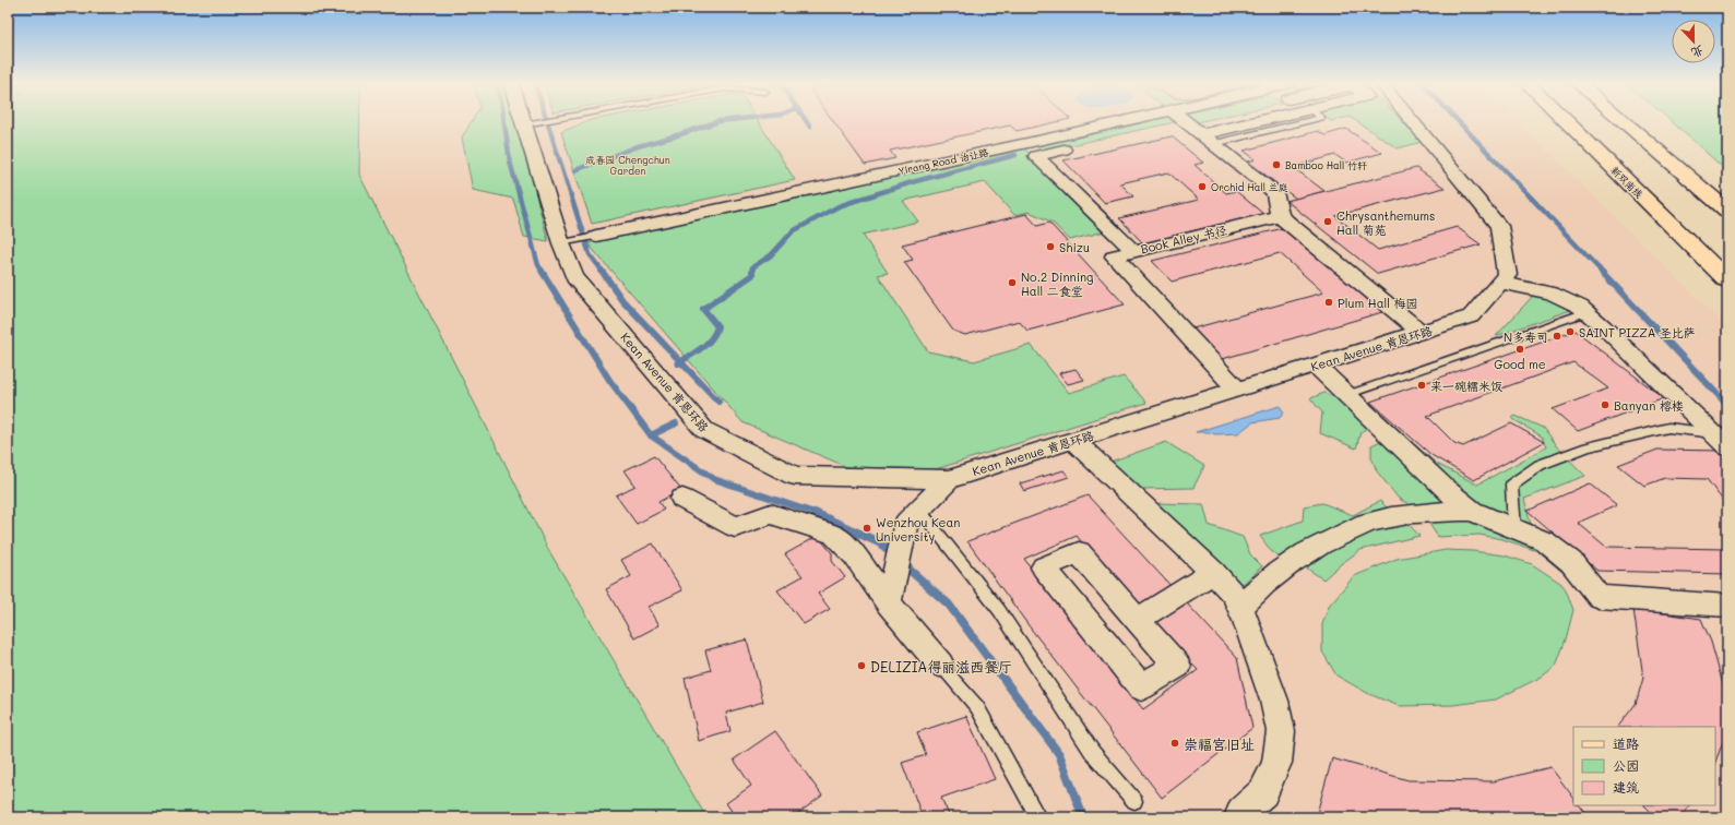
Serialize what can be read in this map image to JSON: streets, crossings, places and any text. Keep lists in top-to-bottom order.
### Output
{
  "streets": {
    "main road": ["新双南线"],
    "street": ["Yirang Road 诒让路", "Book Alley 书径", "Kean Avenue 肯恩环路"]
  },
  "crossings": [
    ["Book Alley 书径", "Kean Avenue 肯恩环路"]
  ],
  "parks": ["成春园 Chengchun Garden"],
  "places": [
    "Bamboo Hall 竹轩",
    "Orchid Hall 兰庭",
    "Chrysanthemums Hall 菊苑",
    "Shizu",
    "No.2 Dinning Hall 二食堂",
    "Plum Hall 梅园",
    "SAINT PIZZA 圣比萨",
    "N多寿司",
    "Good me",
    "来一碗糯米饭",
    "Banyan 榕楼",
    "Wenzhou Kean University",
    "DELIZIA得丽滋西餐厅",
    "崇福宫旧址"
  ],
  "legend": ["道路", "公园", "建筑"],
  "north": "bottom"
}
